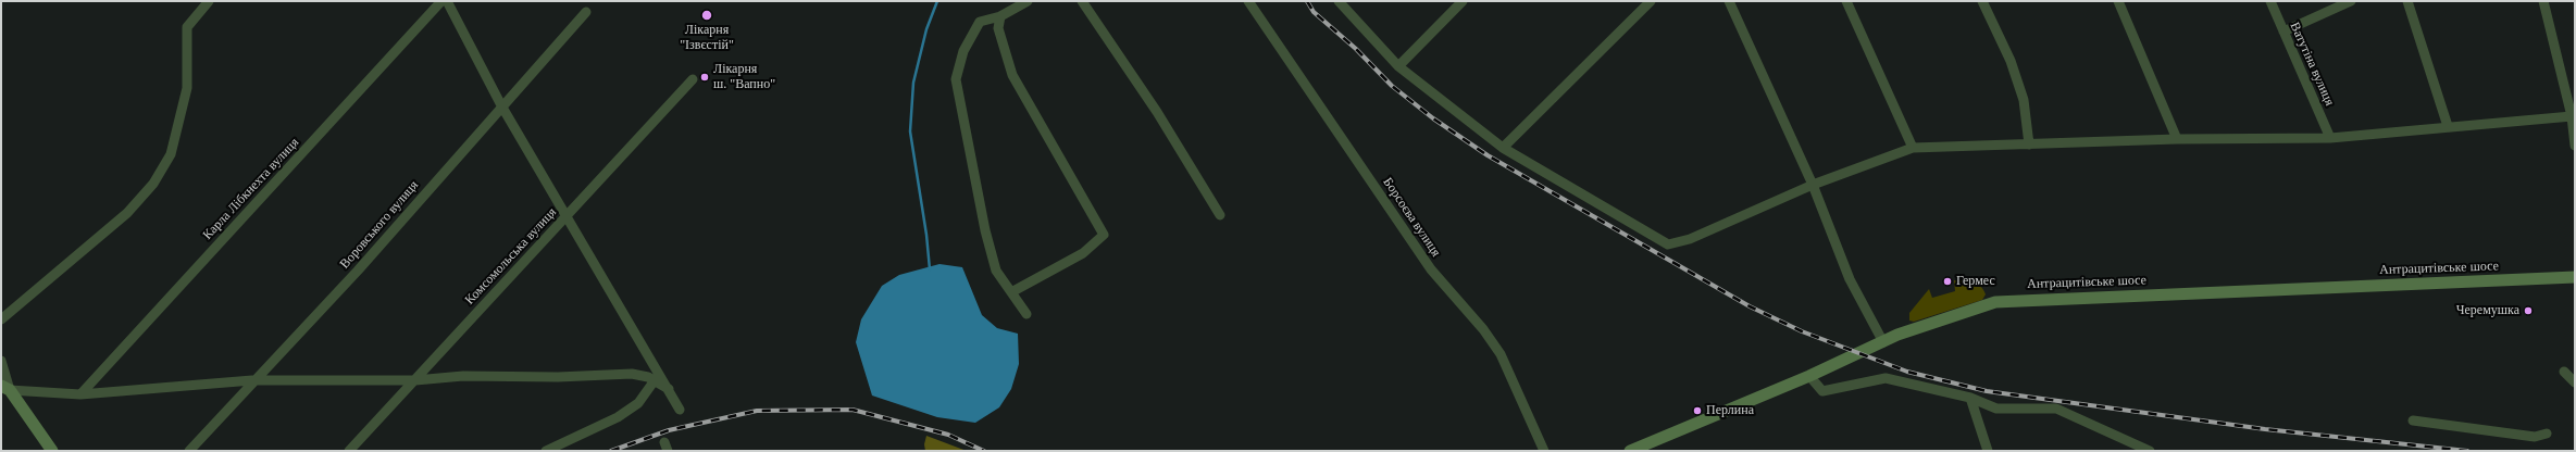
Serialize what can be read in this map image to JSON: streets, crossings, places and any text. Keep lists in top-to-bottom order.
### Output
{
  "streets": {
    "main road": ["Антрацитівське шосе"],
    "street": [
      "Ватутіна вулиця",
      "Карла Лібкнехта вулиця",
      "Борсоєва вулиця",
      "Воровського вулиця",
      "Комсомольська вулиця"
    ]
  },
  "places": [
    "Лікарня \"Ізвєстій\"",
    "Лікарня ш. \"Вапно\"",
    "Гермес",
    "Черемушка",
    "Перлина"
  ]
}
